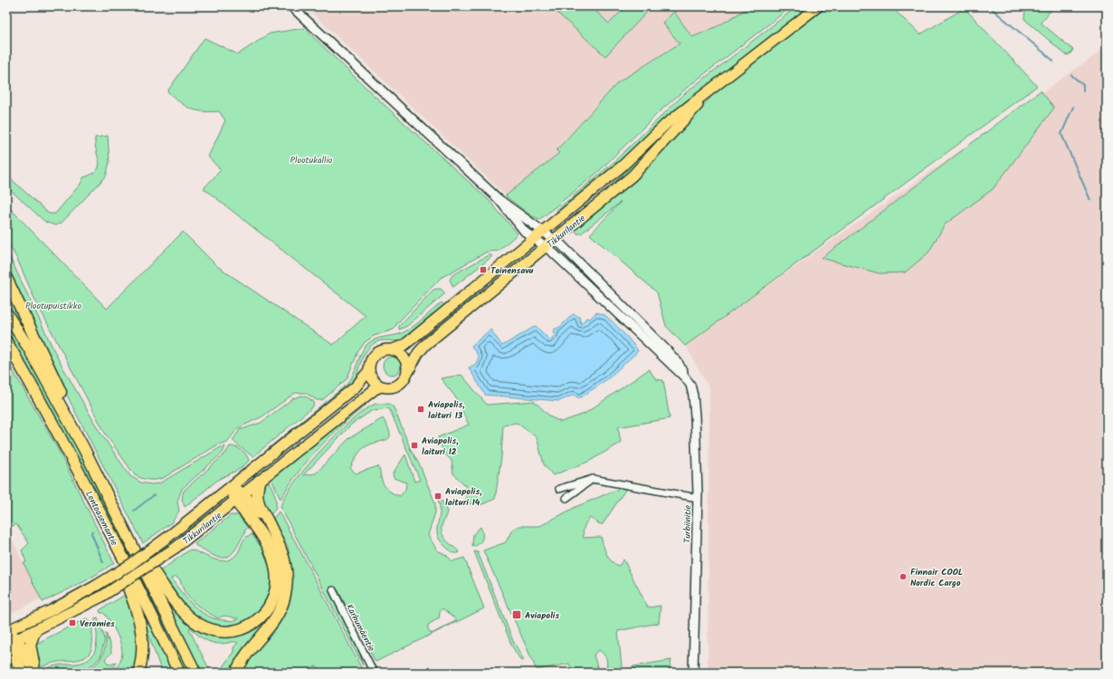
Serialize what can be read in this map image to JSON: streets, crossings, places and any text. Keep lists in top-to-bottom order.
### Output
{
  "streets": {
    "highway": ["Lentoasemantie"],
    "main road": ["Tikkurilantie"],
    "street": ["Turbiinitie", "Karhumäentie"]
  },
  "crossings": [
    ["Tikkurilantie", "Turbiinitie"]
  ],
  "parks": ["Plootukallio", "Plootupuistikko"],
  "places": {
    "transit": [
      "Toinensavu",
      "Aviapolis, laituri 13",
      "Aviapolis, laituri 12",
      "Aviapolis, laituri 14",
      "Aviapolis",
      "Veromies"
    ],
    "other": ["Finnair COOL Nordic Cargo"]
  }
}
